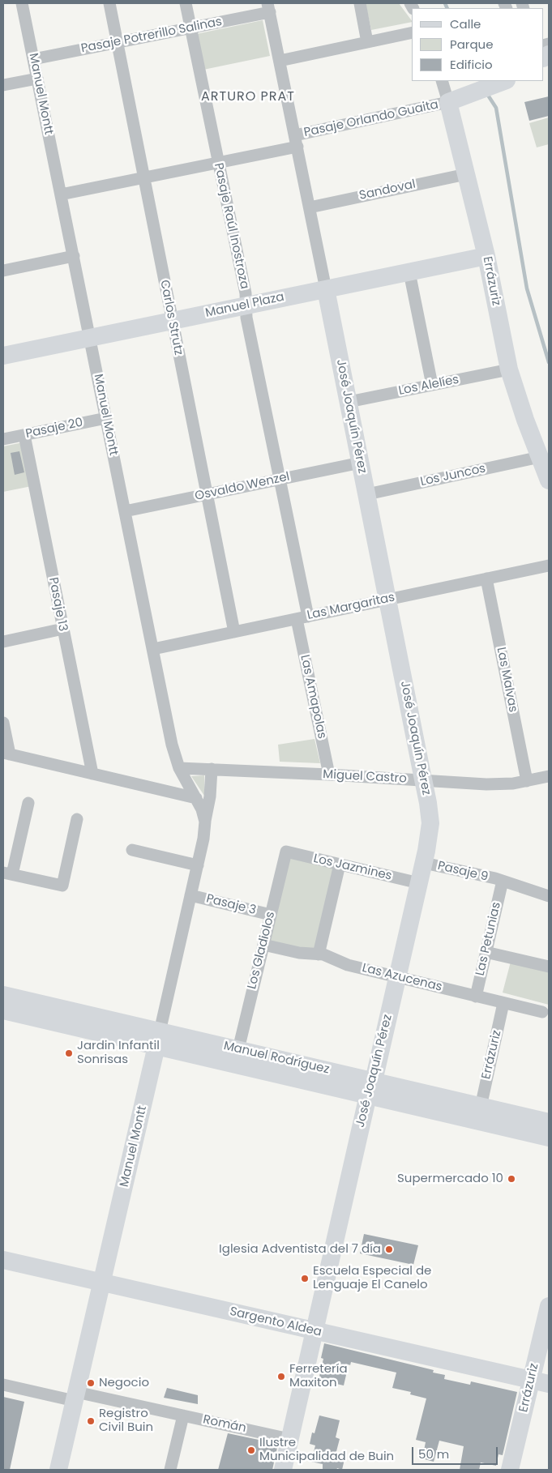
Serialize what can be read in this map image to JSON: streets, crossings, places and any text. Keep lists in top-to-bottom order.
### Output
{
  "streets": {
    "street": [
      "Pasaje Potrerillo Salinas",
      "Manuel Montt",
      "Pasaje Orlando Guaita",
      "Sandoval",
      "Pasaje Raúl Inostroza",
      "Errázuriz",
      "Manuel Plaza",
      "Carlos Strutz",
      "Los Alelíes",
      "José Joaquín Pérez",
      "Pasaje 20",
      "Los Juncos",
      "Osvaldo Wenzel",
      "Pasaje 13",
      "Las Margaritas",
      "Las Malvas",
      "Las Amapolas",
      "Miguel Castro",
      "Los Jazmines",
      "Pasaje 9",
      "Pasaje 3",
      "Las Petunias",
      "Los Gladiolos",
      "Las Azucenas",
      "Manuel Rodríguez",
      "Sargento Aldea",
      "Román"
    ]
  },
  "crossings": [
    ["Pasaje Potrerillo Salinas", "Manuel Montt"],
    ["Pasaje Potrerillo Salinas", "Pasaje Raúl Inostroza"],
    ["Pasaje Potrerillo Salinas", "Carlos Strutz"],
    ["Pasaje Potrerillo Salinas", "José Joaquín Pérez"],
    ["Manuel Montt", "Pasaje Orlando Guaita"],
    ["Manuel Montt", "Manuel Plaza"],
    ["Manuel Montt", "Pasaje 20"],
    ["Manuel Montt", "Osvaldo Wenzel"],
    ["Manuel Montt", "Las Margaritas"],
    ["Manuel Montt", "Miguel Castro"],
    ["Manuel Montt", "Pasaje 3"],
    ["Manuel Montt", "Manuel Rodríguez"],
    ["Manuel Montt", "Sargento Aldea"],
    ["Manuel Montt", "Román"],
    ["Pasaje Orlando Guaita", "Pasaje Raúl Inostroza"],
    ["Pasaje Orlando Guaita", "Errázuriz"],
    ["Pasaje Orlando Guaita", "Carlos Strutz"],
    ["Pasaje Orlando Guaita", "José Joaquín Pérez"],
    ["Sandoval", "Errázuriz"],
    ["Sandoval", "José Joaquín Pérez"],
    ["Pasaje Raúl Inostroza", "Manuel Plaza"],
    ["Pasaje Raúl Inostroza", "Osvaldo Wenzel"],
    ["Pasaje Raúl Inostroza", "Las Margaritas"],
    ["Pasaje Raúl Inostroza", "Las Amapolas"],
    ["Errázuriz", "Manuel Plaza"],
    ["Errázuriz", "Los Alelíes"],
    ["Errázuriz", "Los Juncos"],
    ["Errázuriz", "Las Azucenas"],
    ["Errázuriz", "Manuel Rodríguez"],
    ["Errázuriz", "Sargento Aldea"],
    ["Manuel Plaza", "Carlos Strutz"],
    ["Manuel Plaza", "José Joaquín Pérez"],
    ["Carlos Strutz", "Osvaldo Wenzel"],
    ["Carlos Strutz", "Las Margaritas"],
    ["Los Alelíes", "José Joaquín Pérez"],
    ["José Joaquín Pérez", "Los Juncos"],
    ["José Joaquín Pérez", "Osvaldo Wenzel"],
    ["José Joaquín Pérez", "Las Margaritas"],
    ["José Joaquín Pérez", "Miguel Castro"],
    ["José Joaquín Pérez", "Los Jazmines"],
    ["José Joaquín Pérez", "Pasaje 9"],
    ["José Joaquín Pérez", "Las Azucenas"],
    ["José Joaquín Pérez", "Manuel Rodríguez"],
    ["José Joaquín Pérez", "Sargento Aldea"],
    ["José Joaquín Pérez", "Román"],
    ["Pasaje 20", "Pasaje 13"],
    ["Las Margaritas", "Las Malvas"],
    ["Las Margaritas", "Las Amapolas"],
    ["Las Malvas", "Miguel Castro"],
    ["Las Amapolas", "Miguel Castro"],
    ["Los Jazmines", "Los Gladiolos"],
    ["Pasaje 9", "Las Petunias"],
    ["Pasaje 3", "Los Gladiolos"],
    ["Las Petunias", "Las Azucenas"],
    ["Los Gladiolos", "Las Azucenas"],
    ["Los Gladiolos", "Manuel Rodríguez"]
  ],
  "districts": ["ARTURO PRAT"],
  "places": [
    "Jardin Infantil Sonrisas",
    "Supermercado 10",
    "Iglesia Adventista del 7 día",
    "Escuela Especial de Lenguaje El Canelo",
    "Ferretería Maxiton",
    "Negocio",
    "Registro Civil Buin",
    "Ilustre Municipalidad de Buin"
  ],
  "legend": ["Calle", "Parque", "Edificio"],
  "scale_bar": "50 m"
}
